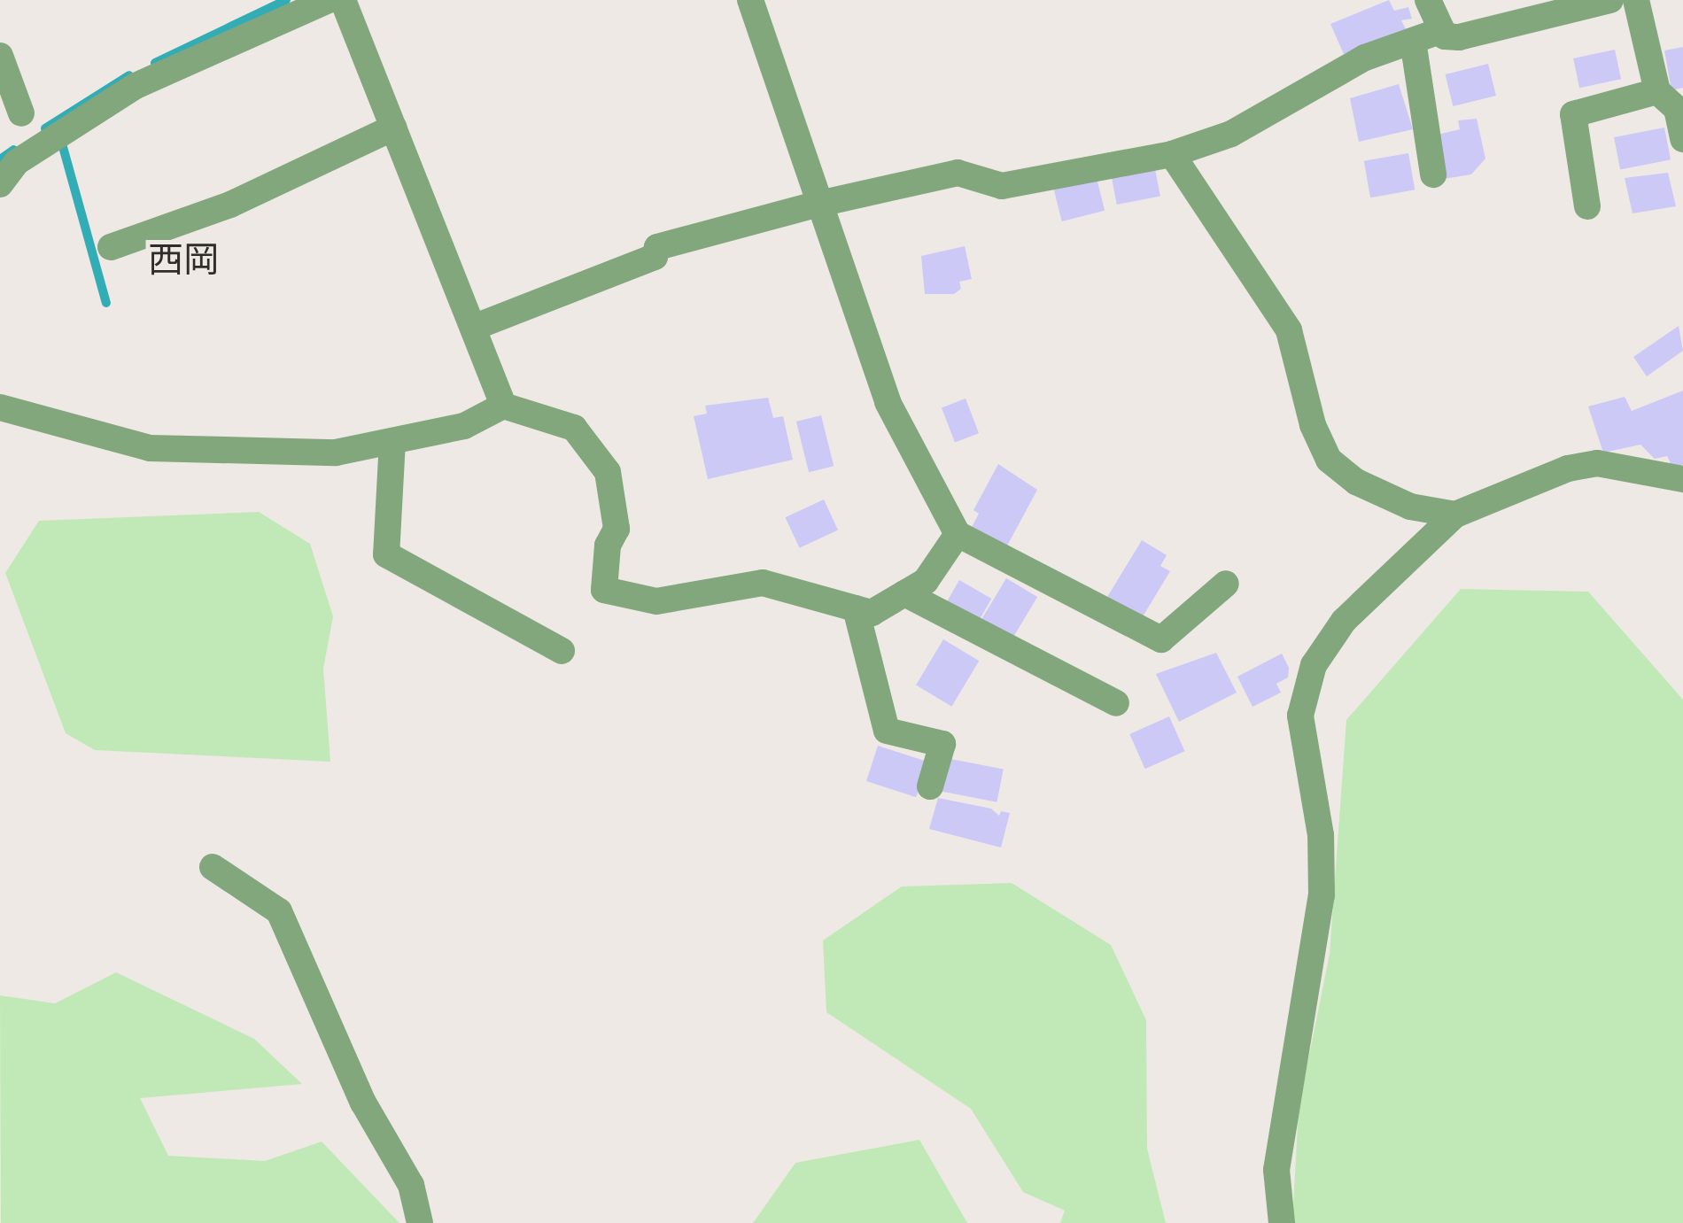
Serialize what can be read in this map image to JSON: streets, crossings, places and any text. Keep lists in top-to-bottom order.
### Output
{
  "districts": ["西岡"]
}
